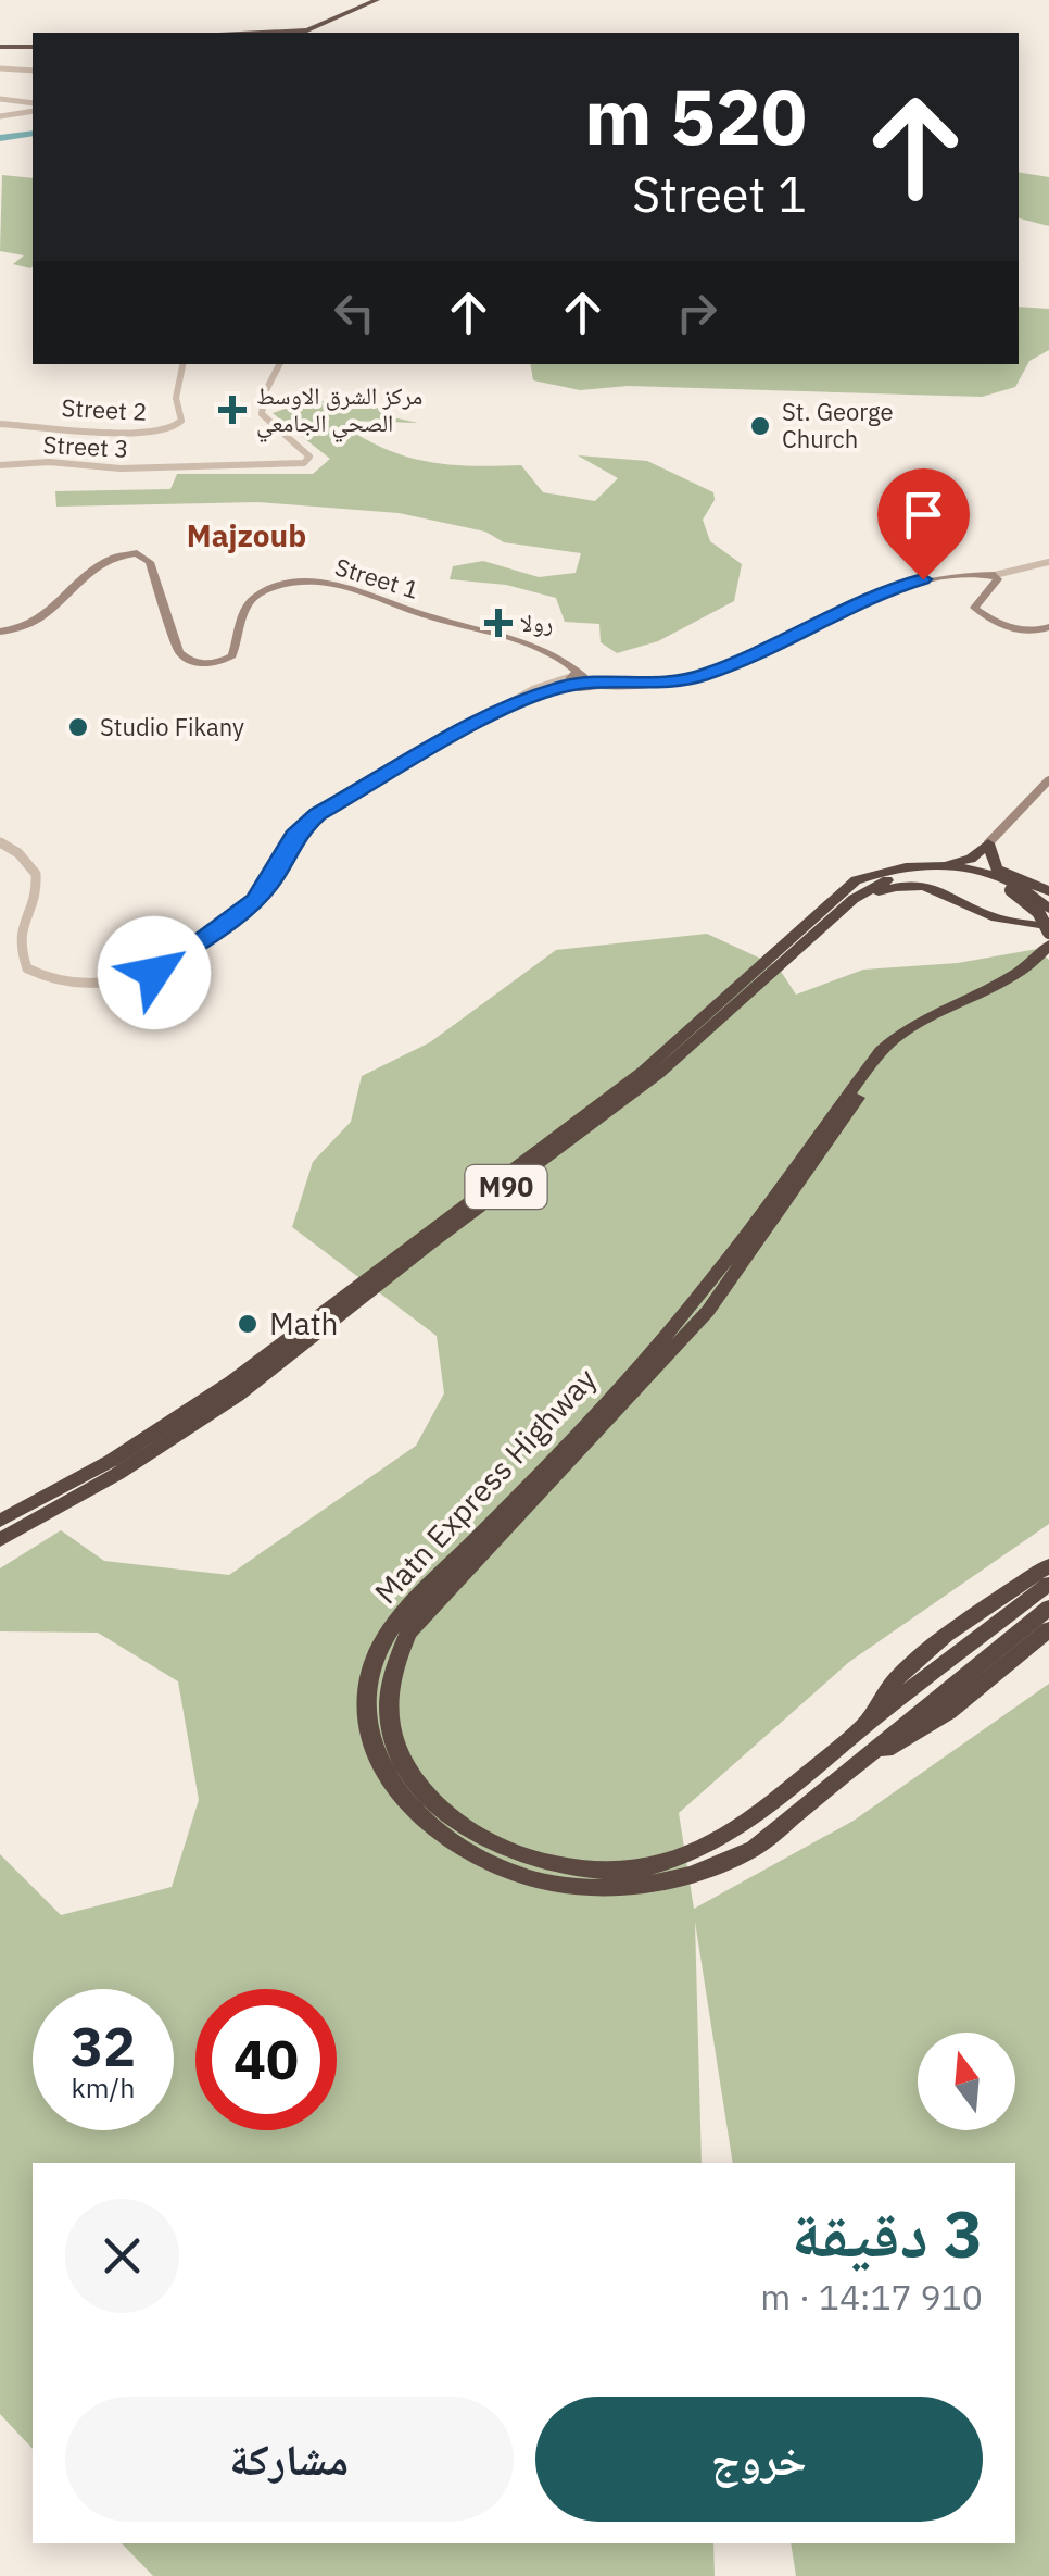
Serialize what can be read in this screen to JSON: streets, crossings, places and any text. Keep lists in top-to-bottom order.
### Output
{
  "streets": {
    "highway": ["M90", "Matn Express Highway"],
    "main road": ["Street 1"],
    "street": ["Street 2", "Street 3"]
  },
  "districts": ["Majzoub"],
  "places": {
    "health": ["مركز الشرق الاوسط الصحي الجامعي", "رولا"],
    "other": ["St. George Church", "Studio Fikany", "Math"]
  },
  "north": "top",
  "page": {
    "turn": ["520 m", "Street 1"],
    "speed": "32 km/h",
    "limit": "40",
    "heading": ["3 دقيقة", "910 m · 14:17"],
    "buttons": ["خروج", "مشاركة"]
  }
}
